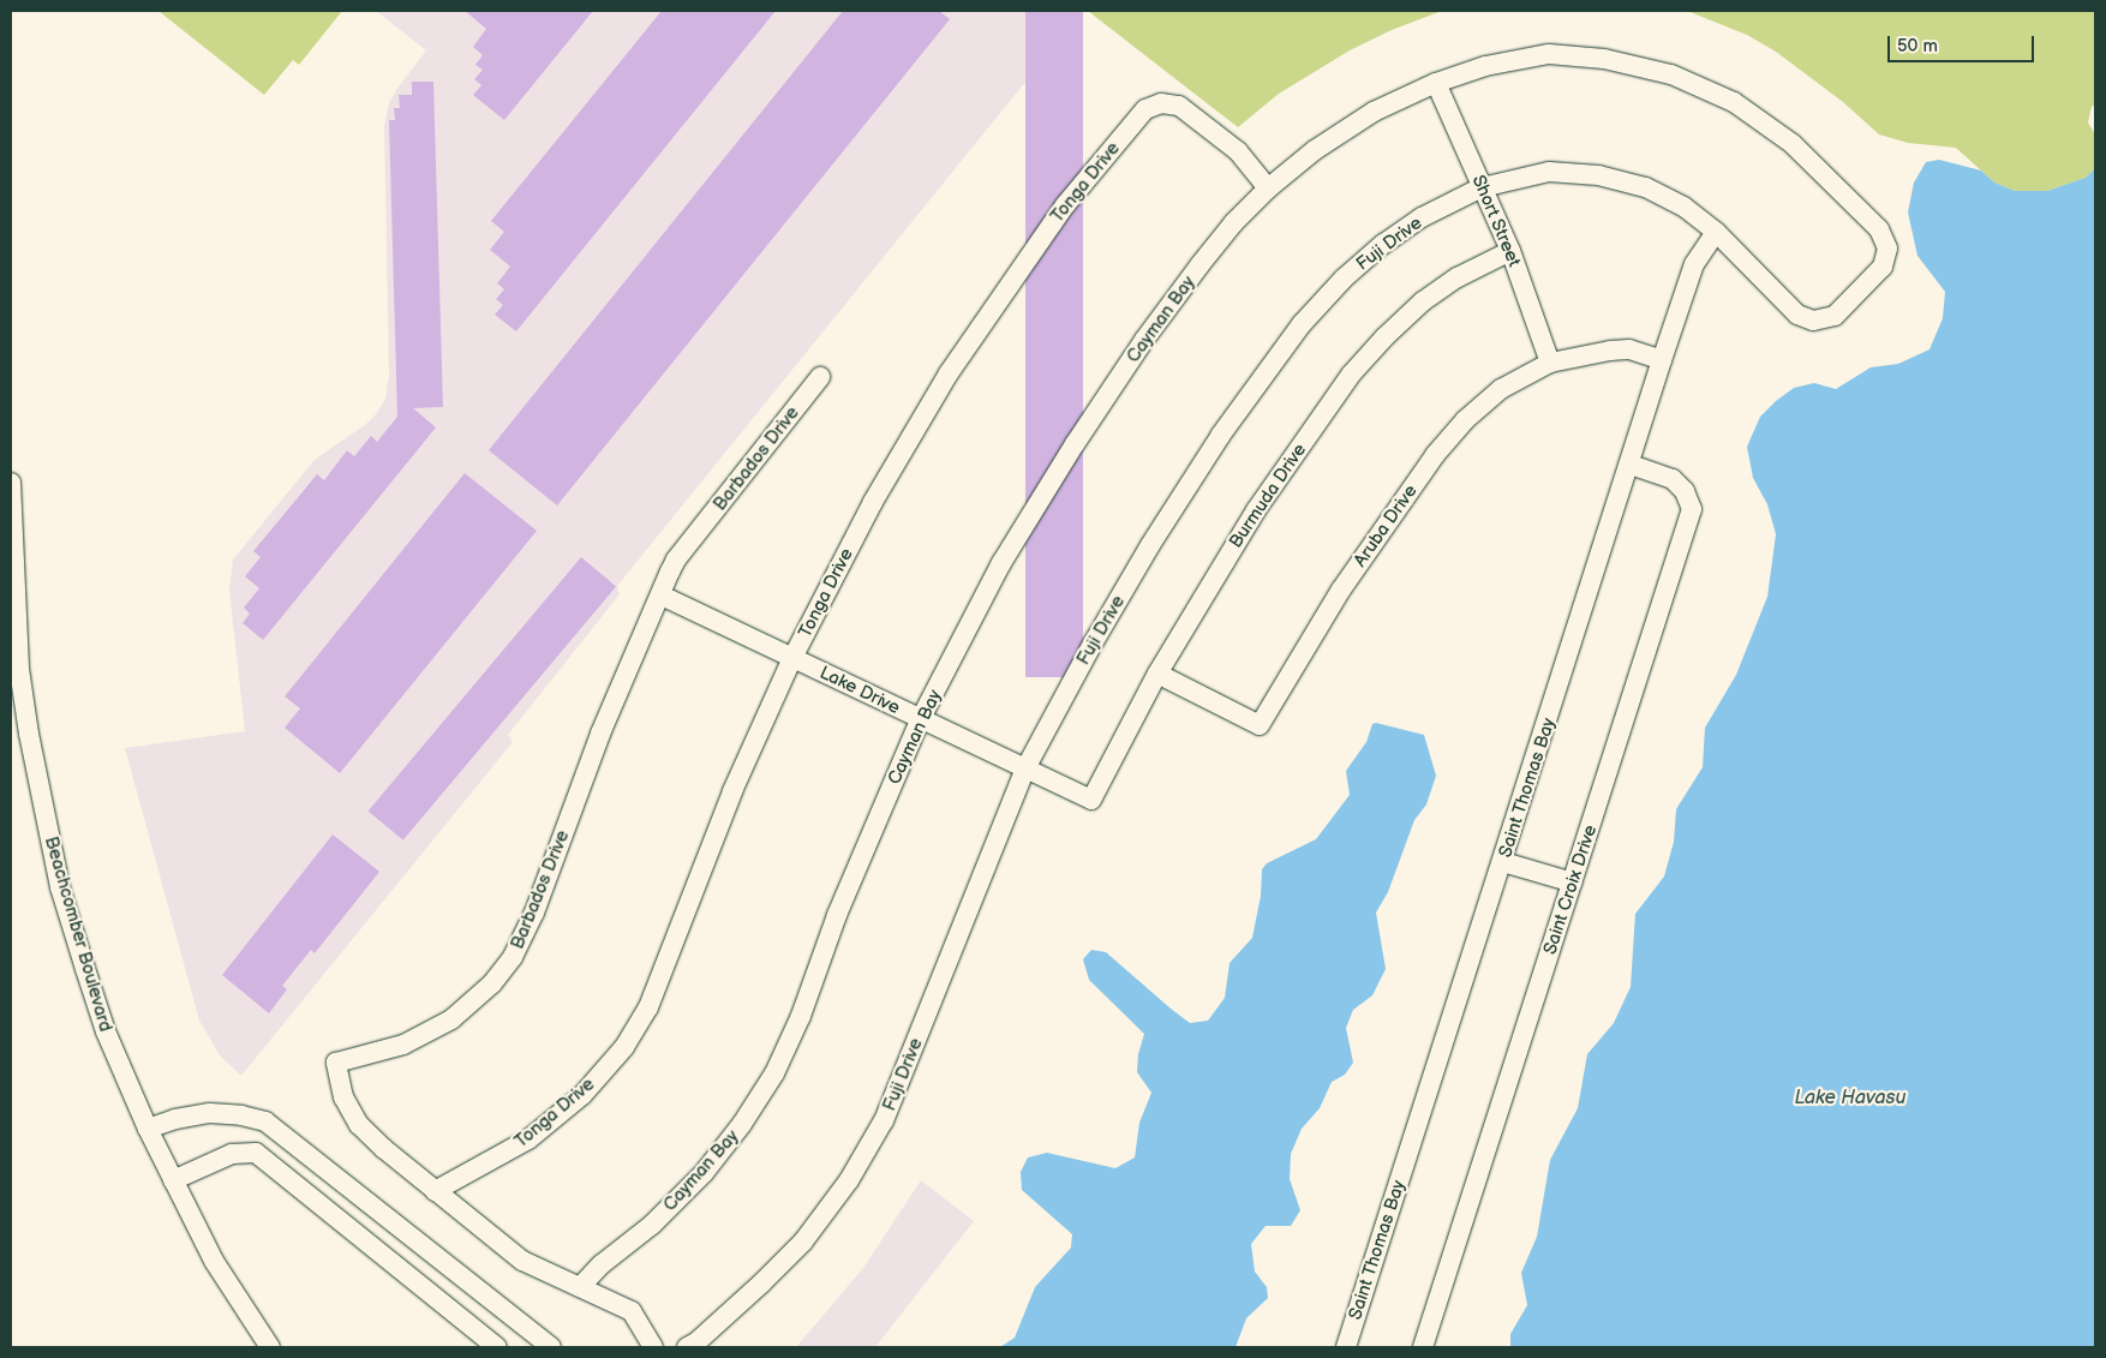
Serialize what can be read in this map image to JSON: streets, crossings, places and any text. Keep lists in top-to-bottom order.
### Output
{
  "streets": {
    "street": [
      "Tonga Drive",
      "Short Street",
      "Fuji Drive",
      "Cayman Bay",
      "Barbados Drive",
      "Burmuda Drive",
      "Aruba Drive",
      "Lake Drive",
      "Saint Thomas Bay",
      "Saint Croix Drive",
      "Beachcomber Boulevard"
    ]
  },
  "crossings": [
    ["Tonga Drive", "Fuji Drive"],
    ["Tonga Drive", "Cayman Bay"],
    ["Tonga Drive", "Barbados Drive"],
    ["Tonga Drive", "Lake Drive"],
    ["Short Street", "Fuji Drive"],
    ["Short Street", "Burmuda Drive"],
    ["Short Street", "Aruba Drive"],
    ["Fuji Drive", "Cayman Bay"],
    ["Fuji Drive", "Lake Drive"],
    ["Fuji Drive", "Saint Thomas Bay"],
    ["Cayman Bay", "Barbados Drive"],
    ["Cayman Bay", "Lake Drive"],
    ["Barbados Drive", "Lake Drive"],
    ["Burmuda Drive", "Aruba Drive"],
    ["Burmuda Drive", "Lake Drive"],
    ["Aruba Drive", "Saint Thomas Bay"],
    ["Saint Thomas Bay", "Saint Croix Drive"]
  ],
  "water": ["Lake Havasu"],
  "scale_bar": "50 m"
}
